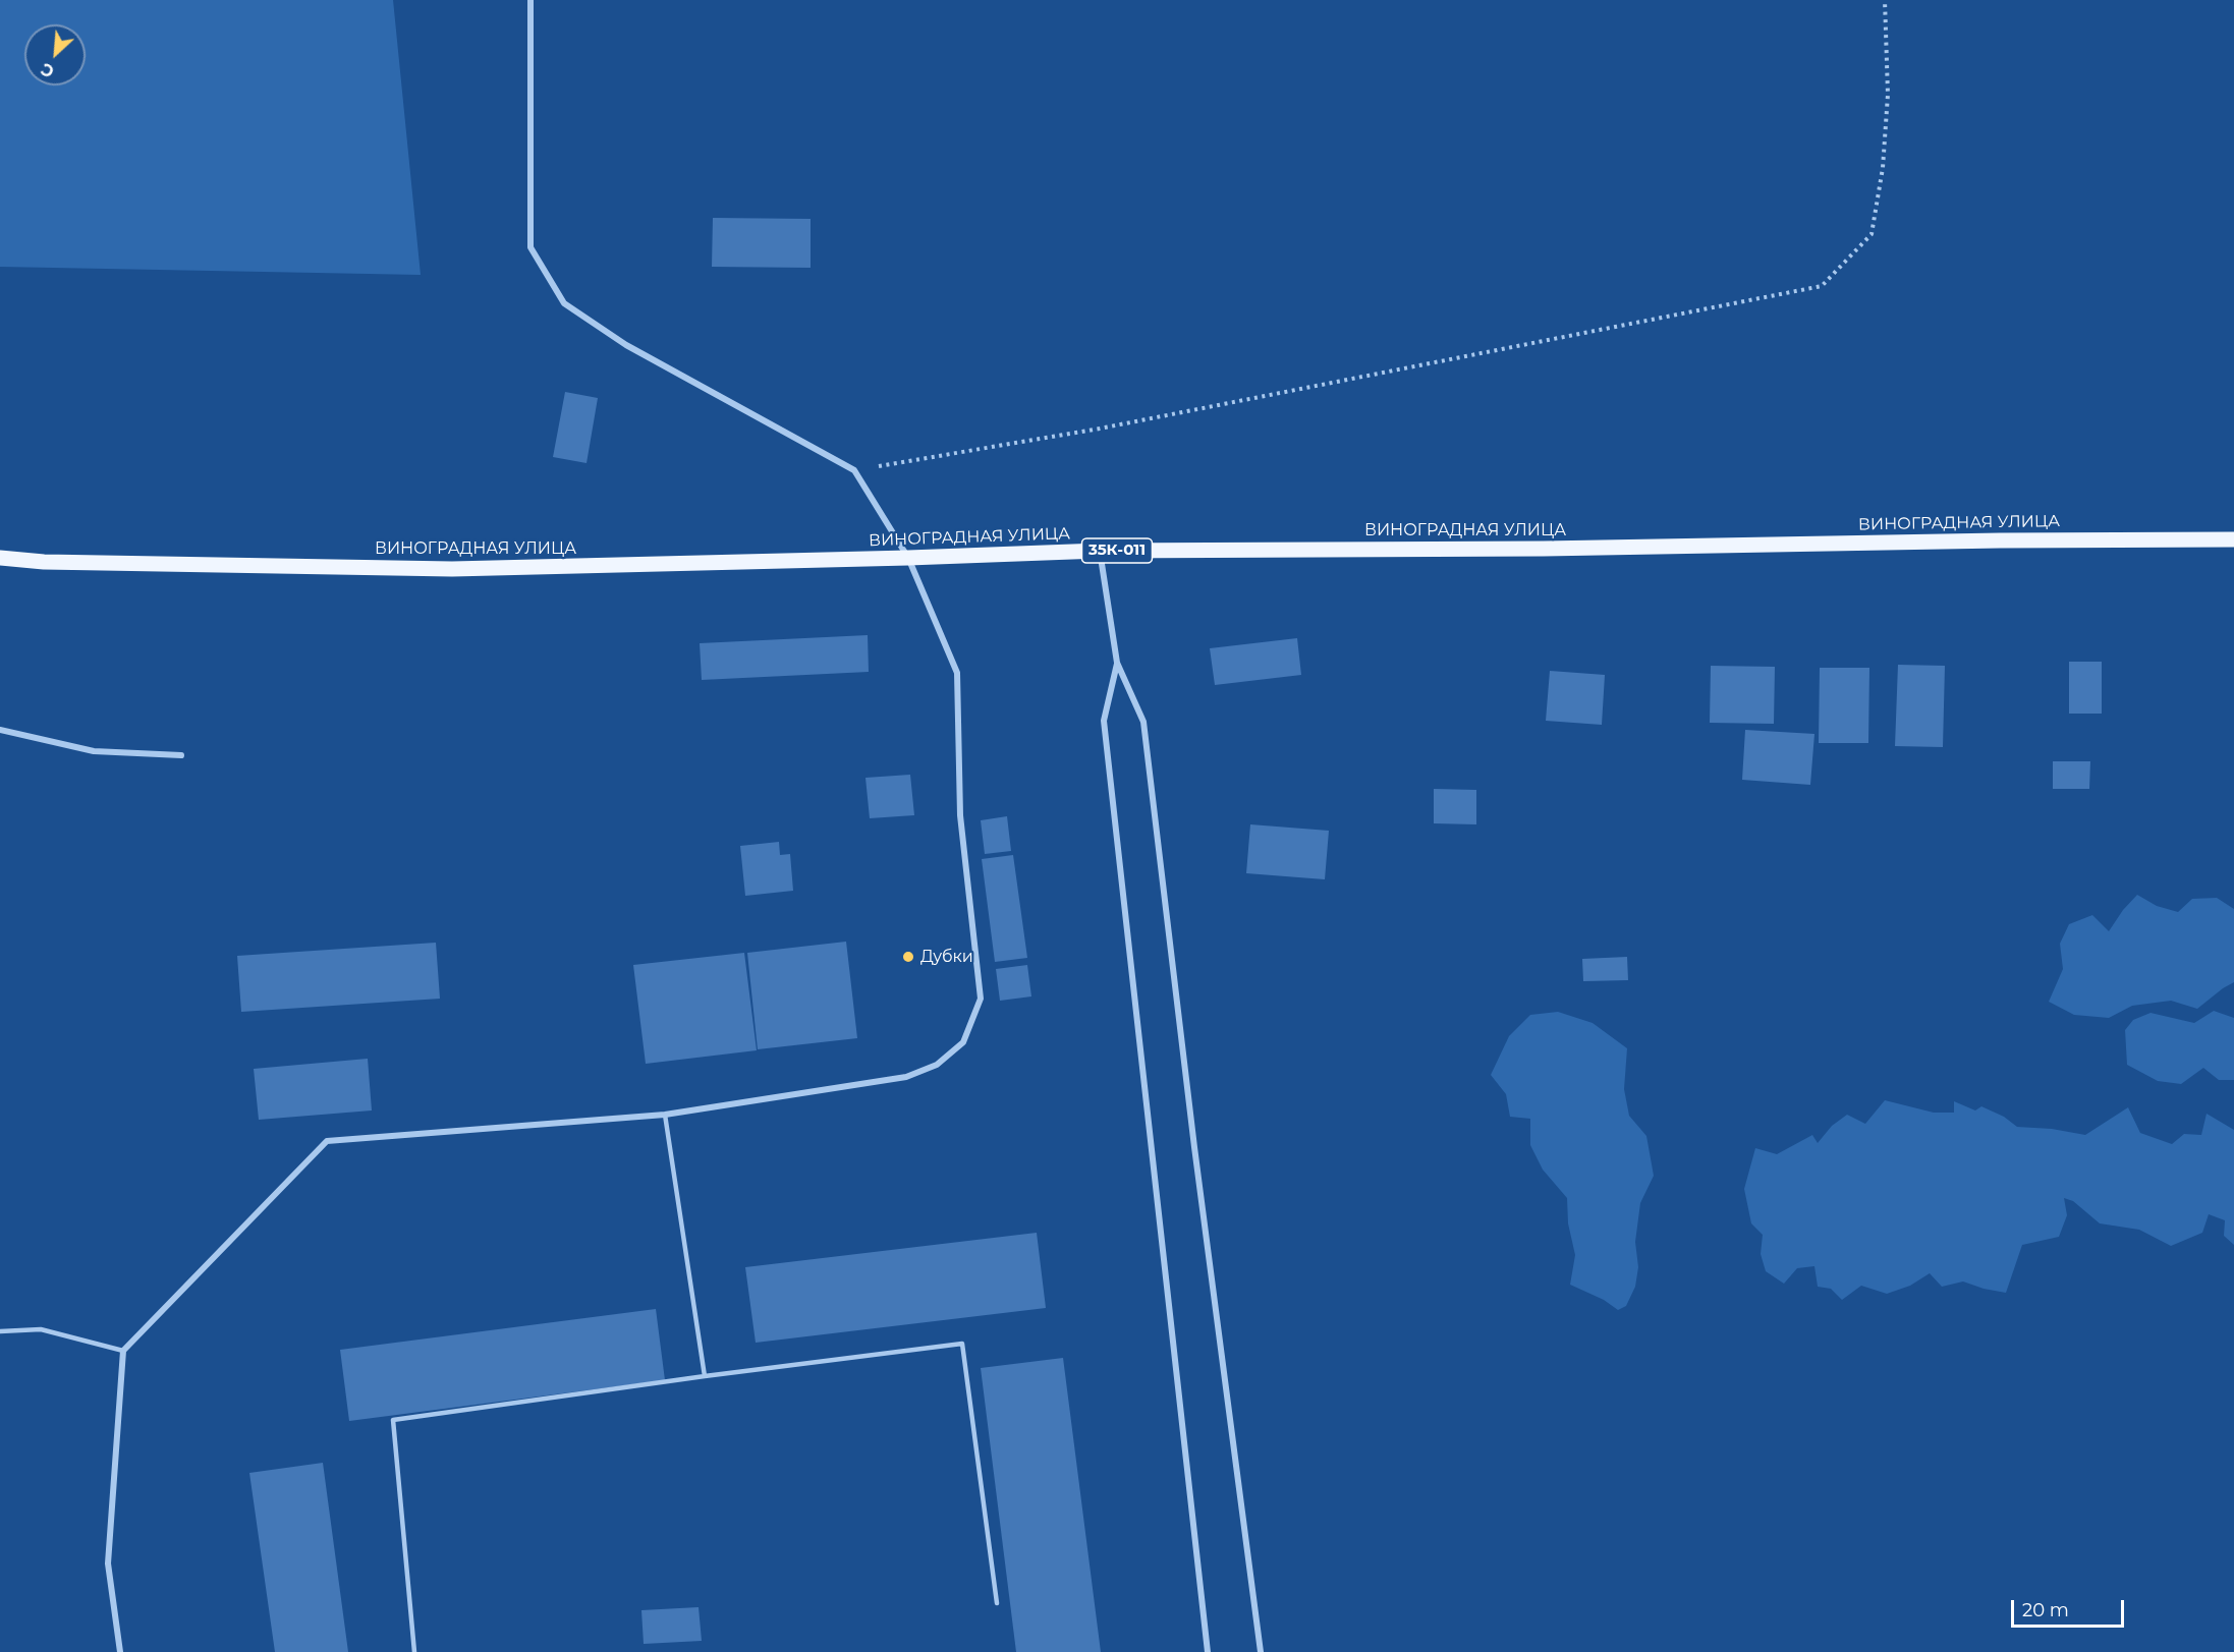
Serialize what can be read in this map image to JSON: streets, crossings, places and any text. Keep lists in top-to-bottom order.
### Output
{
  "streets": {
    "main road": ["ВИНОГРАДНАЯ УЛИЦА", "35К-011"]
  },
  "places": ["Дубки"],
  "scale_bar": "20 m",
  "north": "bottom left"
}
